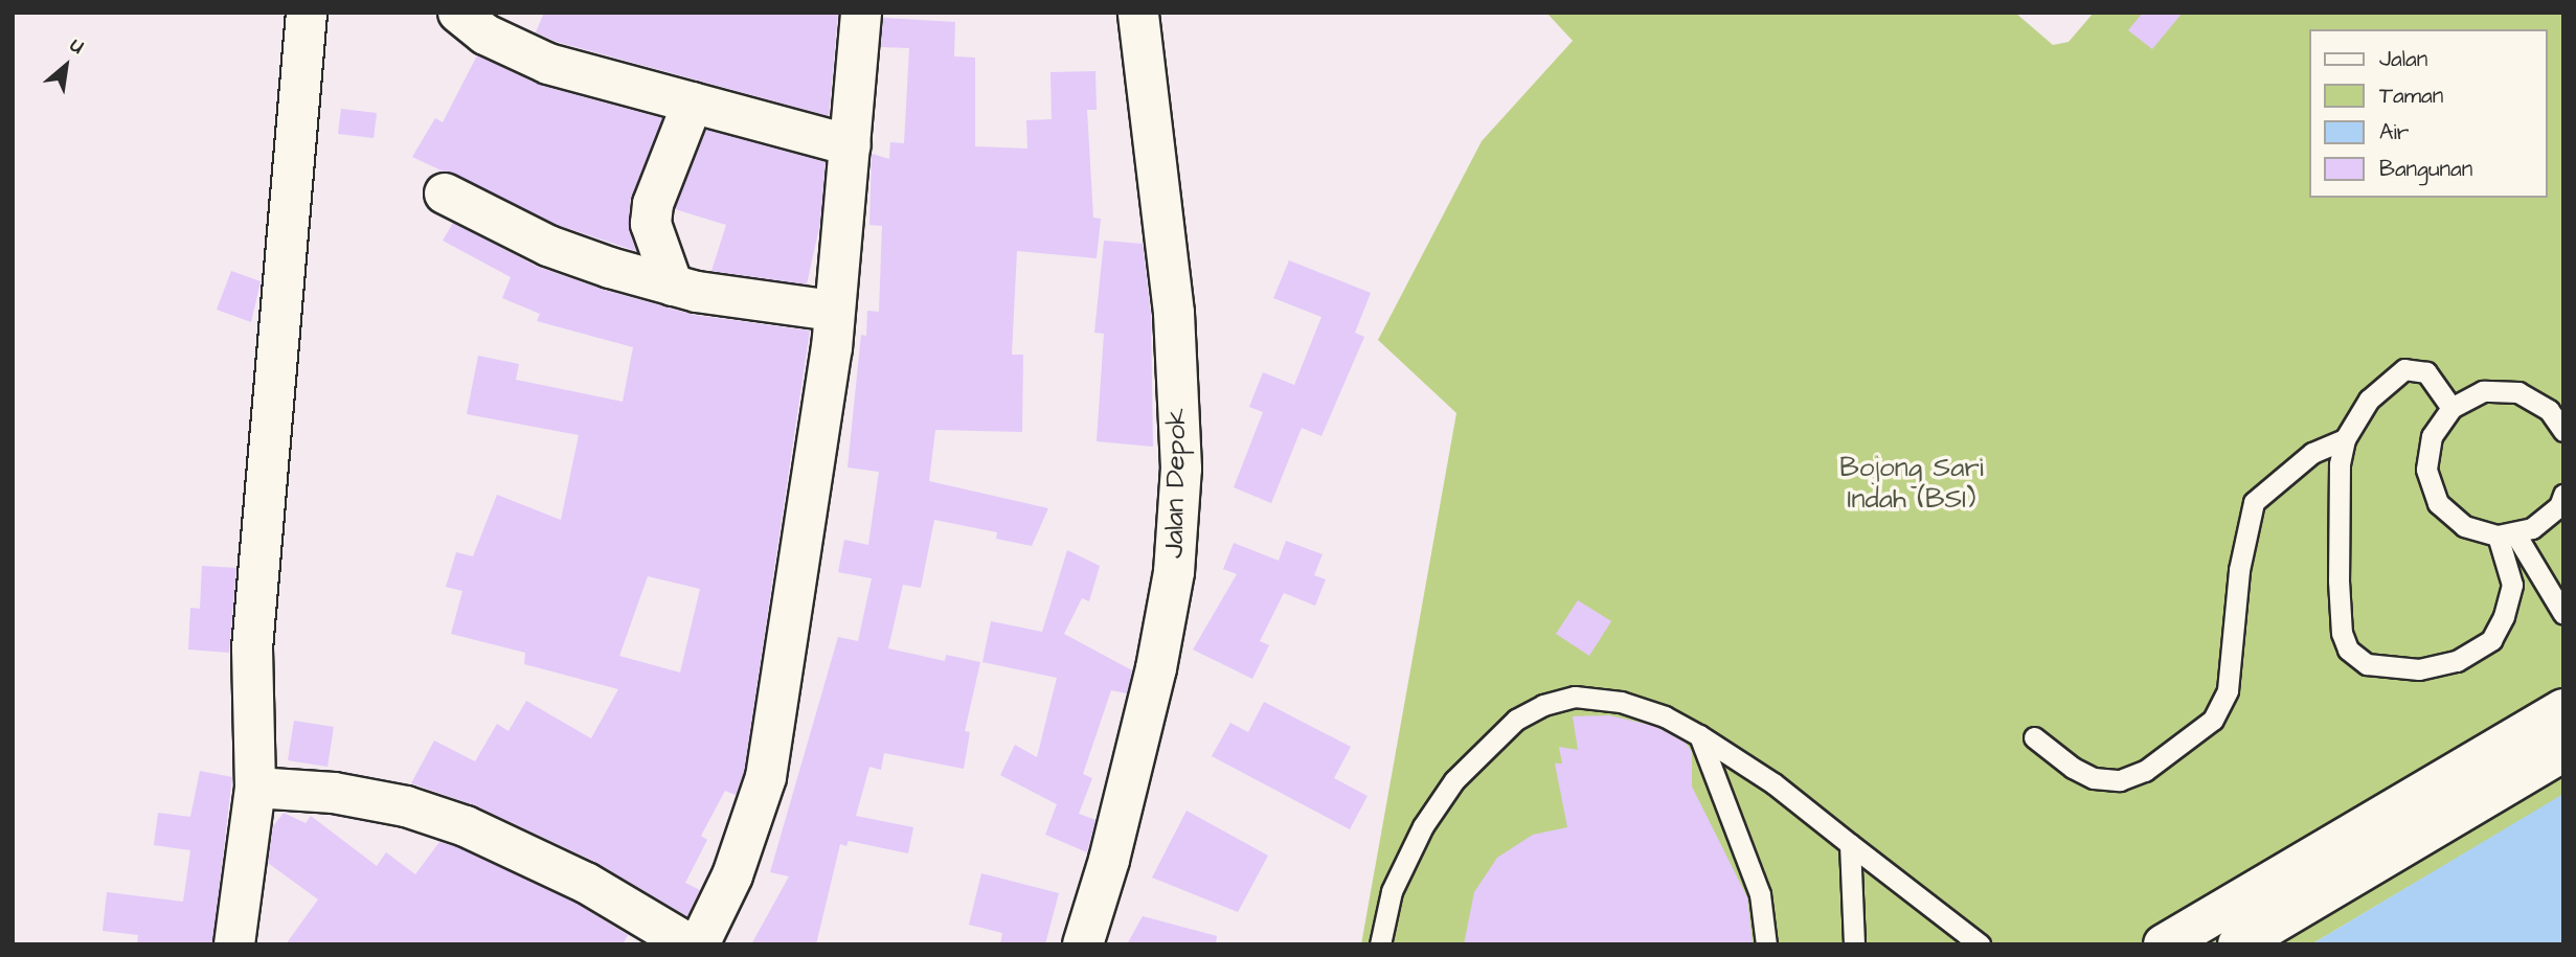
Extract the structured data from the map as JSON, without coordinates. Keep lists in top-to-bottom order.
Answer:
{
  "streets": {
    "street": ["Jalan Depok"]
  },
  "parks": ["Bojong Sari Indah (BSI)"],
  "legend": [
    "Jalan",
    "Taman",
    "Air",
    "Bangunan"
  ],
  "north": "top right"
}
